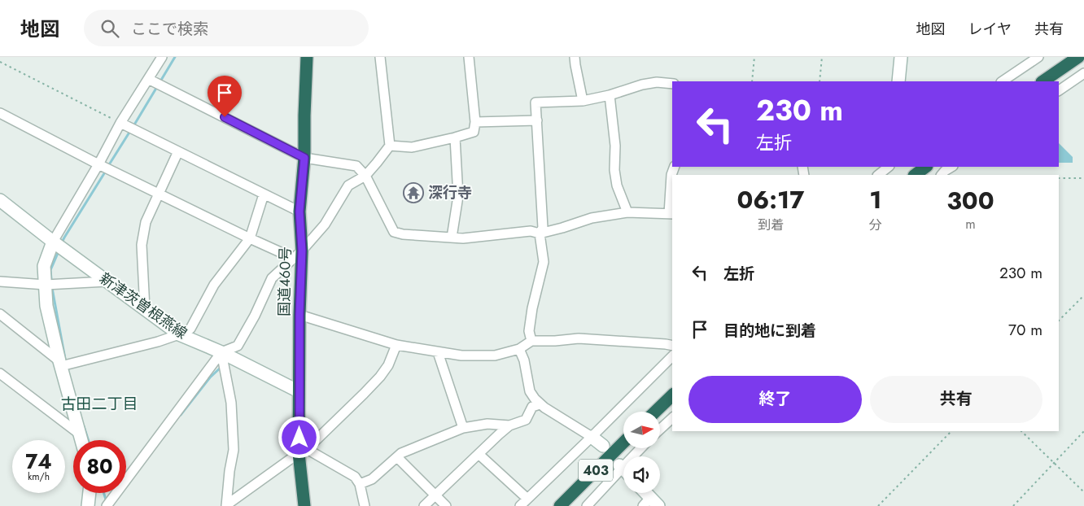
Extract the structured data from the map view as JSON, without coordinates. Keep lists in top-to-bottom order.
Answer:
{
  "streets": {
    "highway": ["国道460号", "403"],
    "main road": ["新津茨曽根燕線"]
  },
  "crossings": [
    ["国道460号", "新津茨曽根燕線"]
  ],
  "districts": ["古田二丁目"],
  "places": {
    "temple": ["深行寺"]
  },
  "north": "right",
  "page": {
    "header": "地図",
    "search": "ここで検索",
    "nav": ["地図", "レイヤ", "共有"],
    "turn": ["230 m", "左折"],
    "eta": [
      "06:17",
      "到着",
      "1",
      "分",
      "300",
      "m"
    ],
    "list": [
      {
        "name": "左折",
        "value": "230 m"
      },
      {
        "name": "目的地に到着",
        "value": "70 m"
      }
    ],
    "buttons": ["終了", "共有"],
    "speed": "74 km/h",
    "limit": "80"
  }
}
